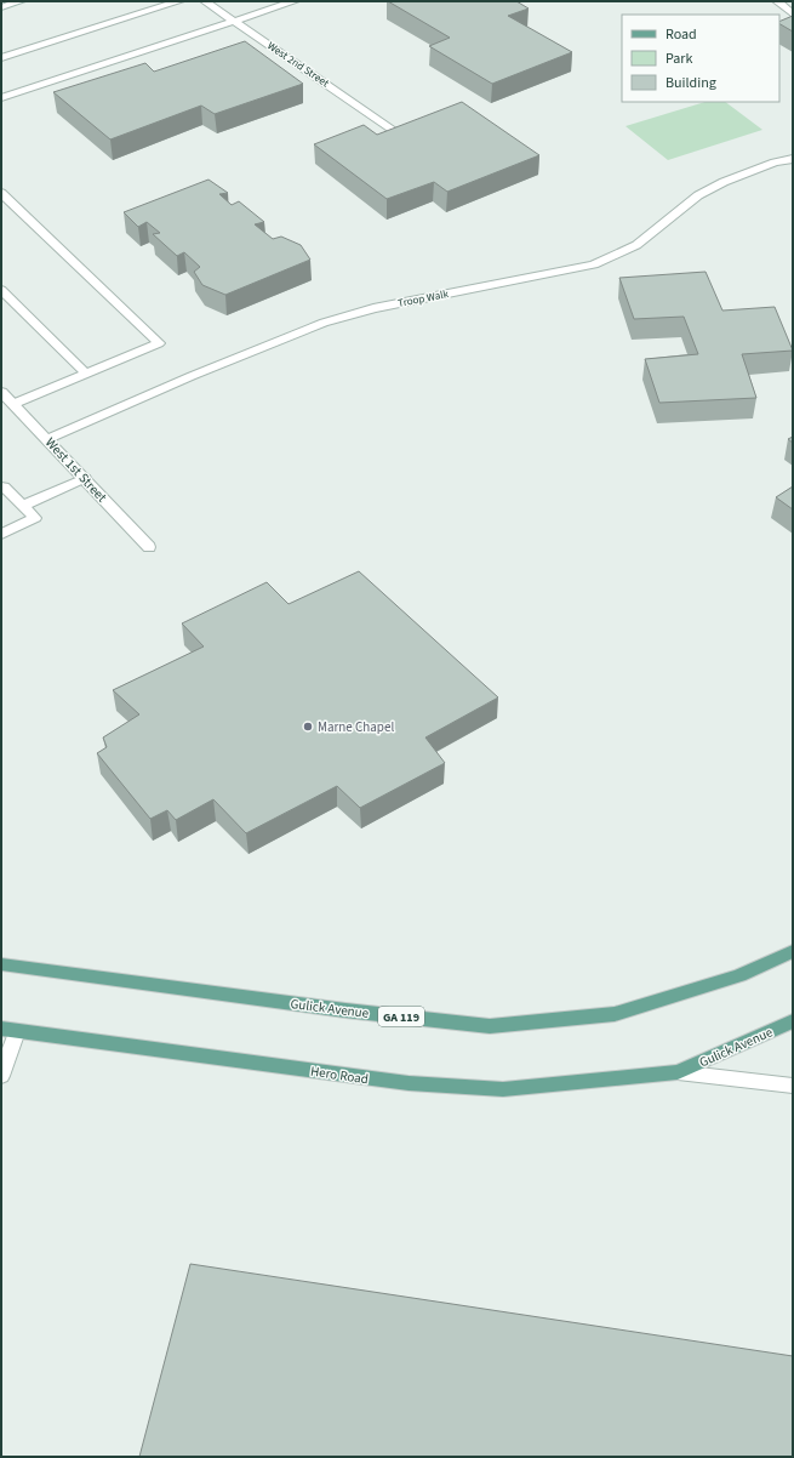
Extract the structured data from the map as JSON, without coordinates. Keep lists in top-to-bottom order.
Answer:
{
  "streets": {
    "main road": ["Gulick Avenue", "GA 119", "Hero Road"],
    "street": ["West 2nd Street", "Troop Walk", "West 1st Street"]
  },
  "crossings": [
    ["Troop Walk", "West 1st Street"],
    ["Gulick Avenue", "Hero Road"]
  ],
  "places": ["Marne Chapel"],
  "legend": ["Road", "Park", "Building"]
}
